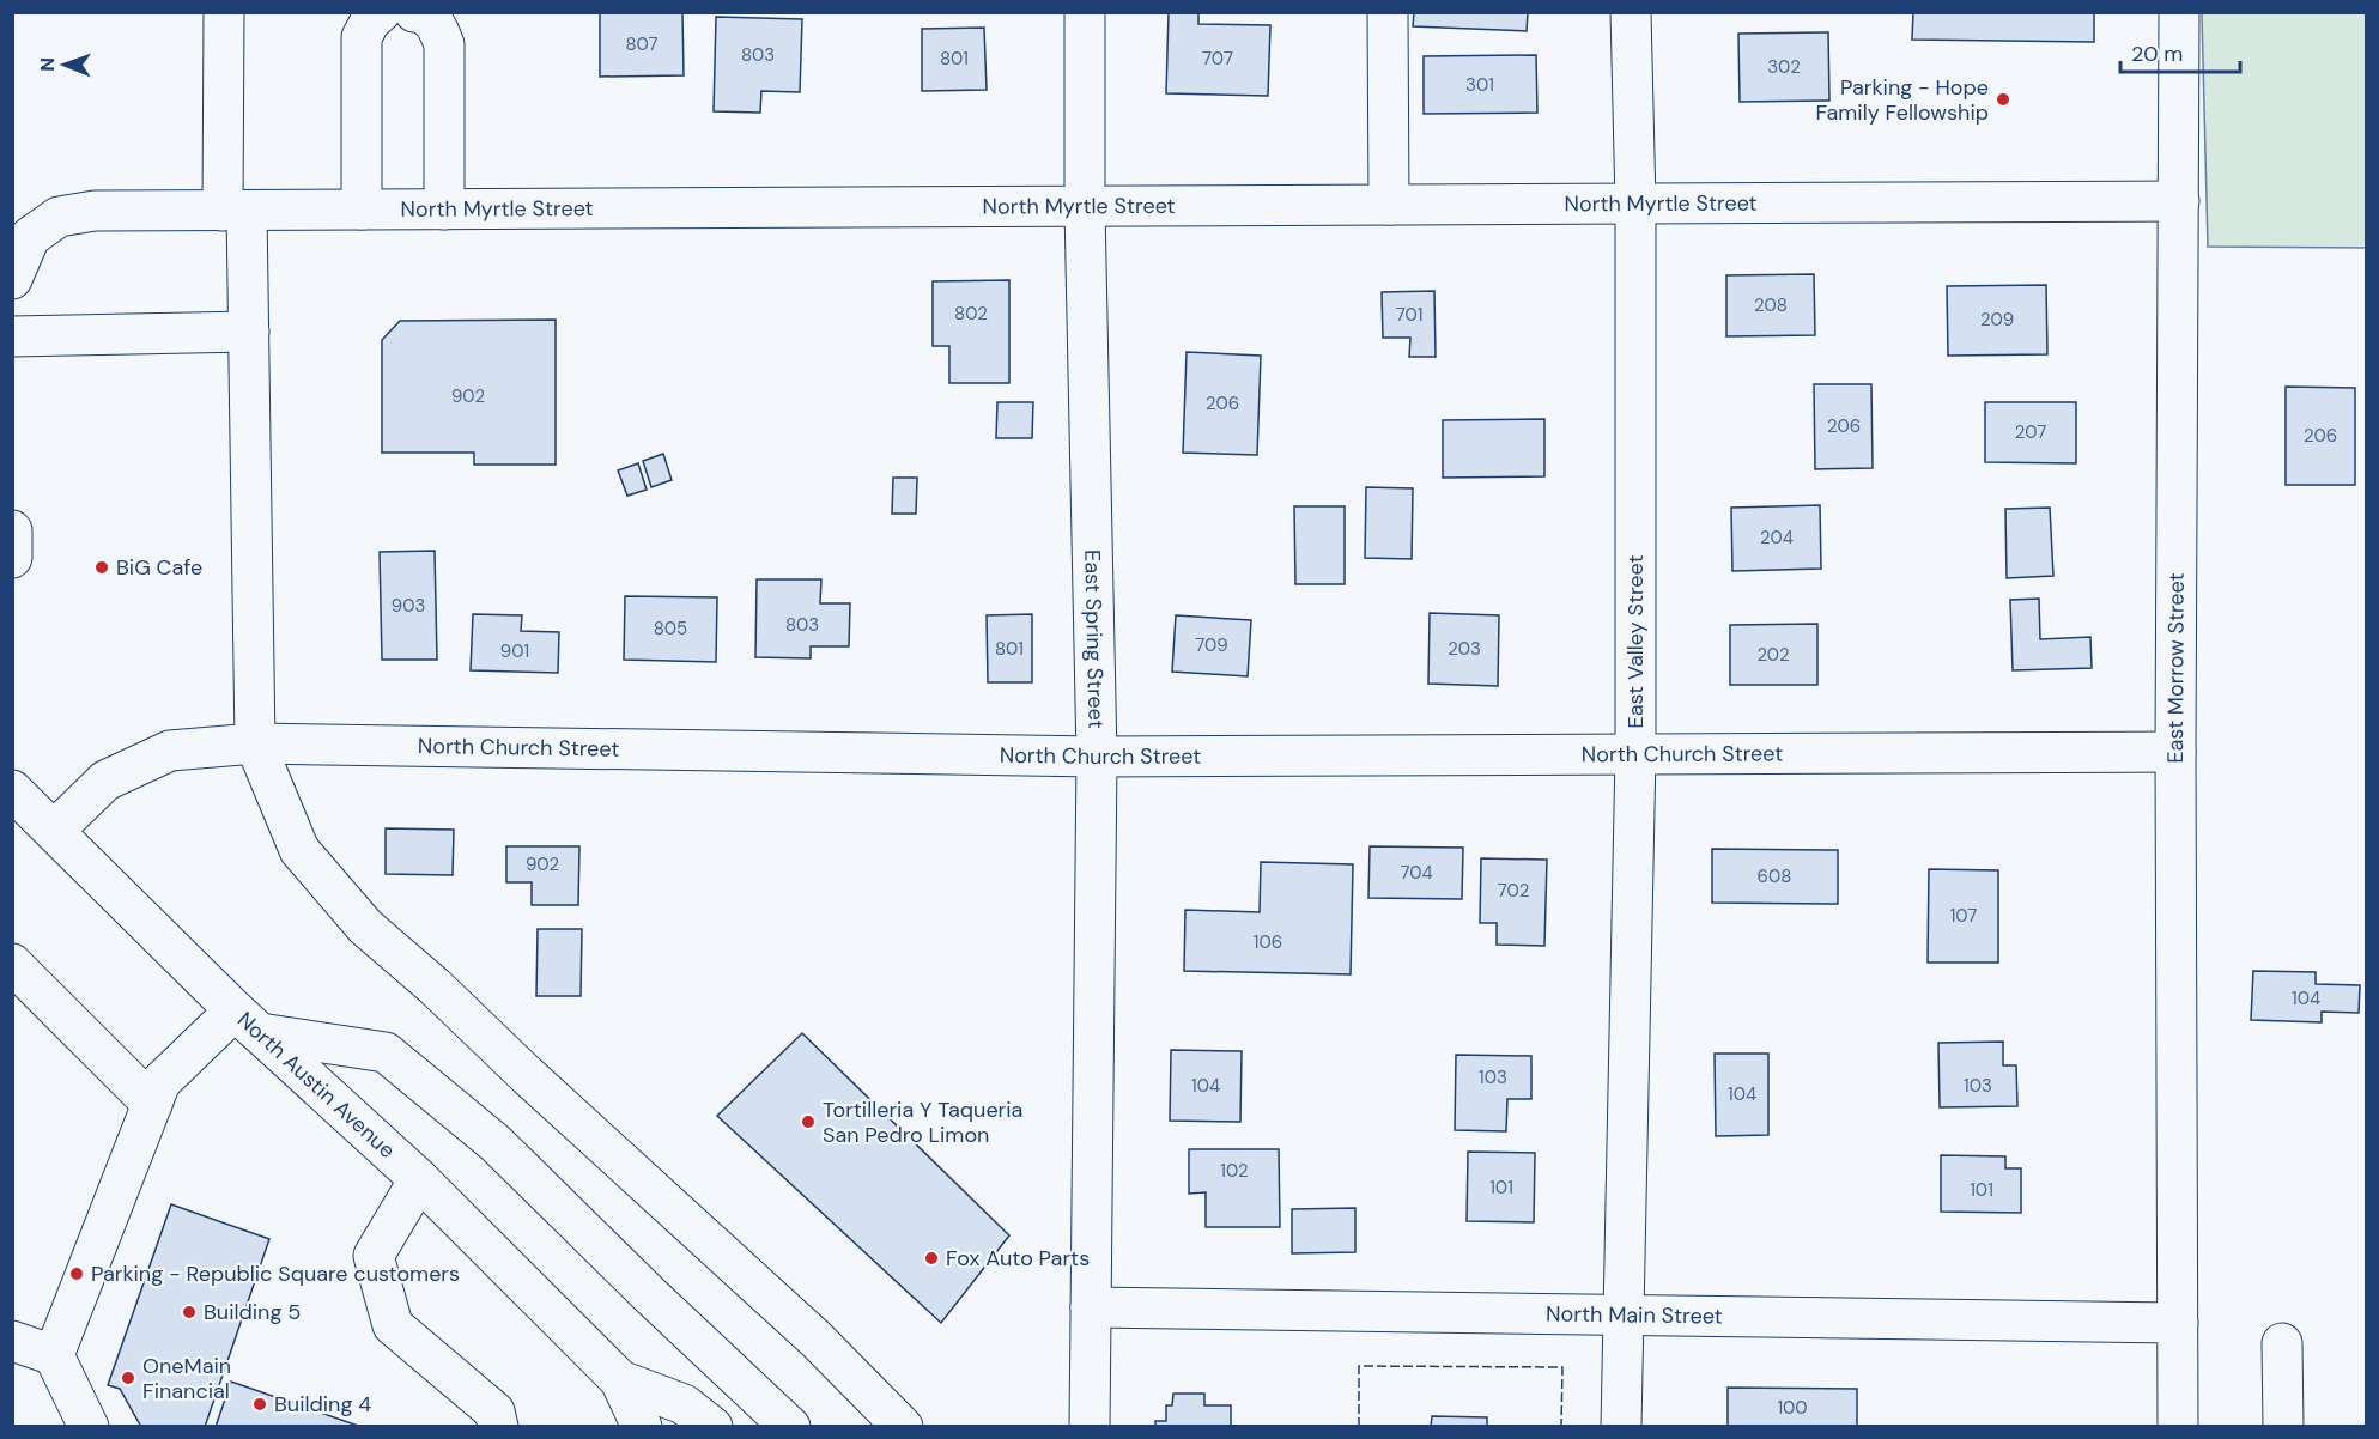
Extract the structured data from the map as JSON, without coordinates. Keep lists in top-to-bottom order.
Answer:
{
  "streets": {
    "street": [
      "North Myrtle Street",
      "East Spring Street",
      "East Valley Street",
      "East Morrow Street",
      "North Church Street",
      "North Austin Avenue",
      "North Main Street"
    ]
  },
  "crossings": [
    ["North Myrtle Street", "East Spring Street"],
    ["North Myrtle Street", "East Valley Street"],
    ["North Myrtle Street", "East Morrow Street"],
    ["East Spring Street", "North Church Street"],
    ["East Spring Street", "North Main Street"],
    ["East Valley Street", "North Church Street"],
    ["East Valley Street", "North Main Street"],
    ["East Morrow Street", "North Church Street"],
    ["East Morrow Street", "North Main Street"],
    ["North Church Street", "North Austin Avenue"]
  ],
  "places": [
    "Parking - Hope Family Fellowship",
    "BiG Cafe",
    "Tortilleria Y Taqueria San Pedro Limon",
    "Fox Auto Parts",
    "Parking - Republic Square customers",
    "Building 5",
    "OneMain Financial",
    "Building 4"
  ],
  "house_numbers": [
    "807",
    "803",
    "801",
    "707",
    "302",
    "301",
    "208",
    "802",
    "701",
    "209",
    "902",
    "206",
    "206",
    "207",
    "206",
    "204",
    "903",
    "803",
    "805",
    "709",
    "801",
    "203",
    "901",
    "202",
    "902",
    "704",
    "608",
    "702",
    "107",
    "106",
    "104",
    "103",
    "104",
    "103",
    "104",
    "102",
    "101",
    "101",
    "100"
  ],
  "scale_bar": "20 m",
  "north": "left"
}
